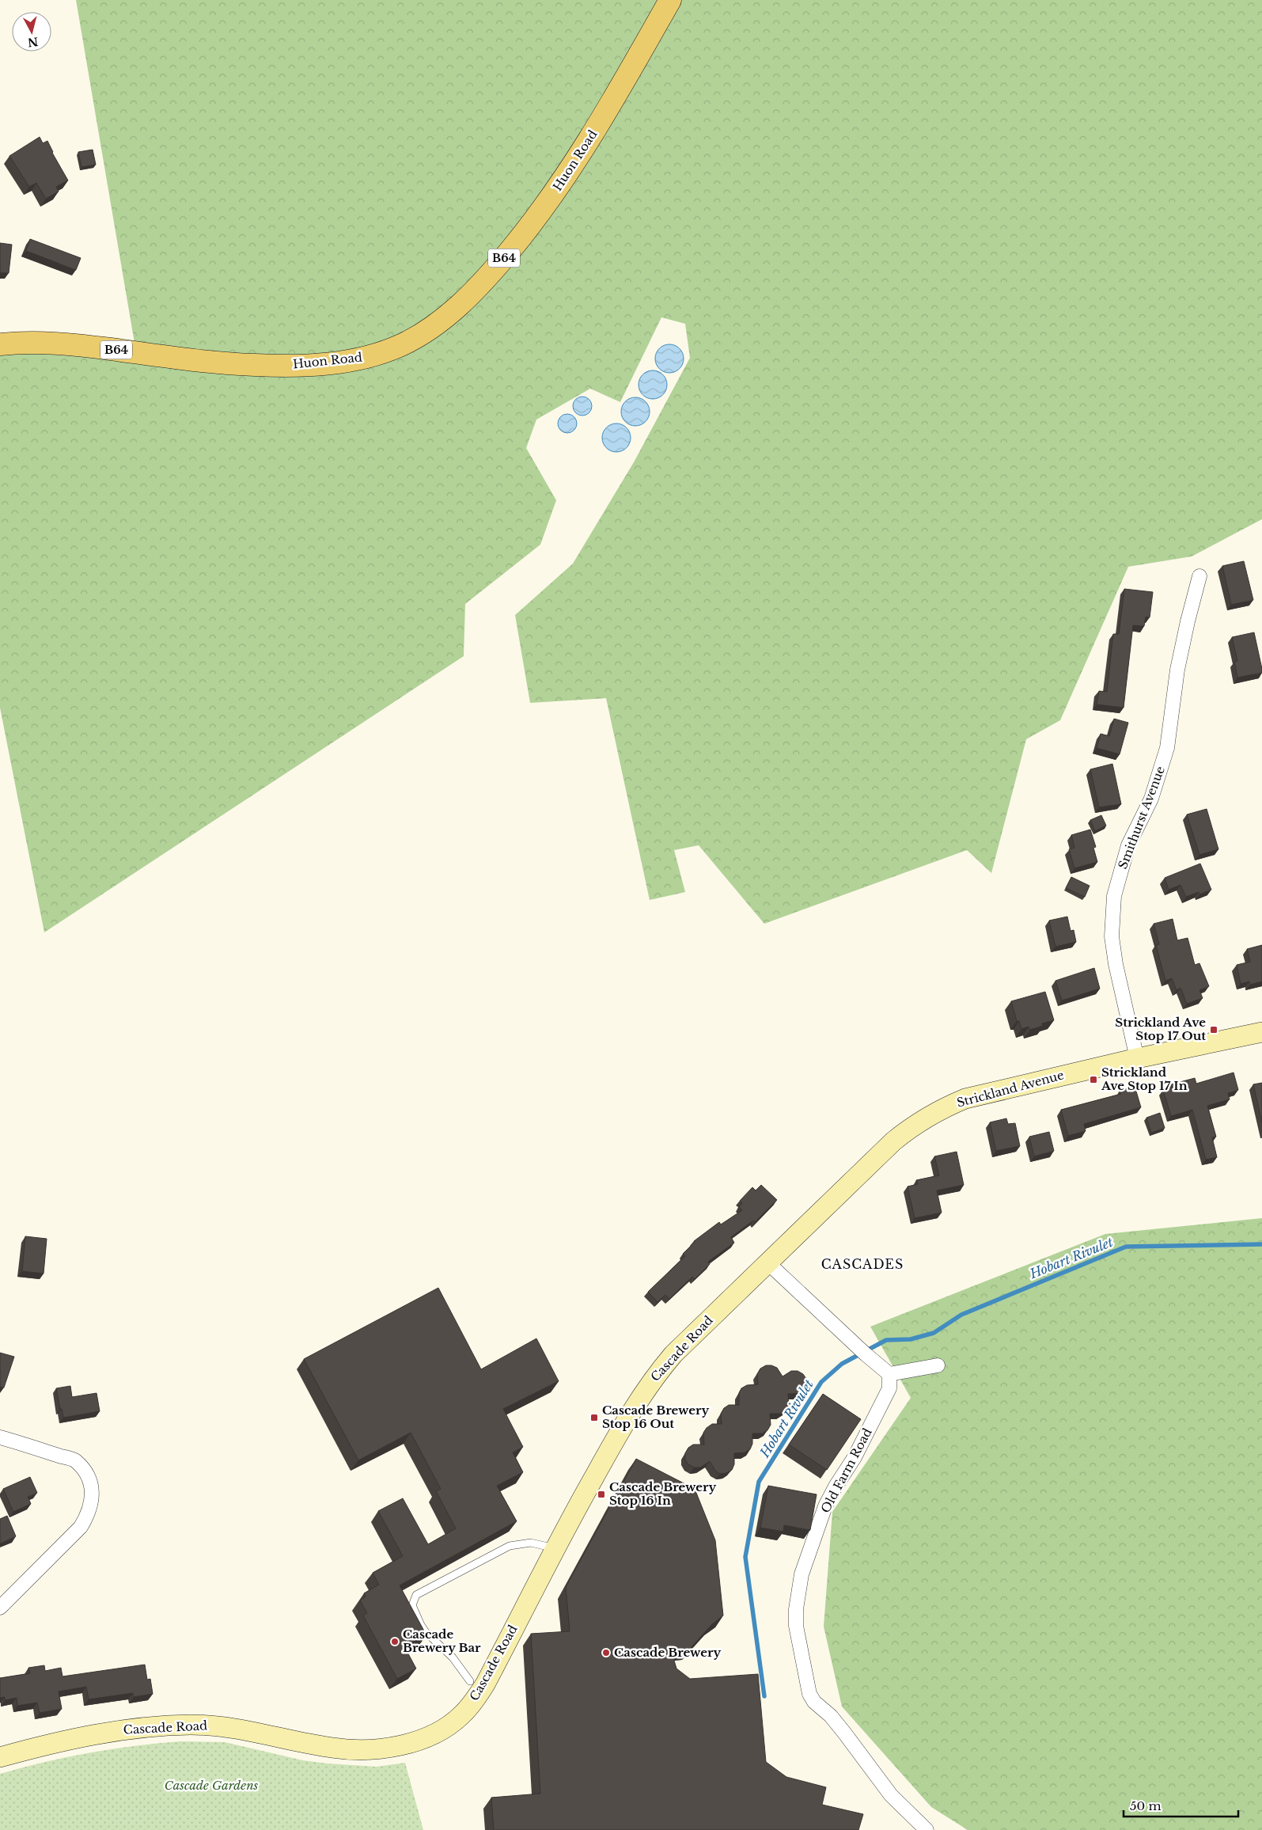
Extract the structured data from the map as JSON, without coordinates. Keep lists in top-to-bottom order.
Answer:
{
  "streets": {
    "main road": ["Huon Road", "B64"],
    "street": [
      "Smithurst Avenue",
      "Strickland Avenue",
      "Cascade Road",
      "Old Farm Road"
    ]
  },
  "crossings": [
    ["Smithurst Avenue", "Strickland Avenue"],
    ["Strickland Avenue", "Cascade Road"]
  ],
  "districts": ["CASCADES"],
  "water": ["Hobart Rivulet"],
  "parks": ["Cascade Gardens"],
  "places": {
    "transit": [
      "Strickland Ave Stop 17 Out",
      "Strickland Ave Stop 17 In",
      "Cascade Brewery Stop 16 Out",
      "Cascade Brewery Stop 16 In"
    ],
    "other": ["Cascade Brewery Bar", "Cascade Brewery"]
  },
  "scale_bar": "50 m",
  "north": "bottom"
}
